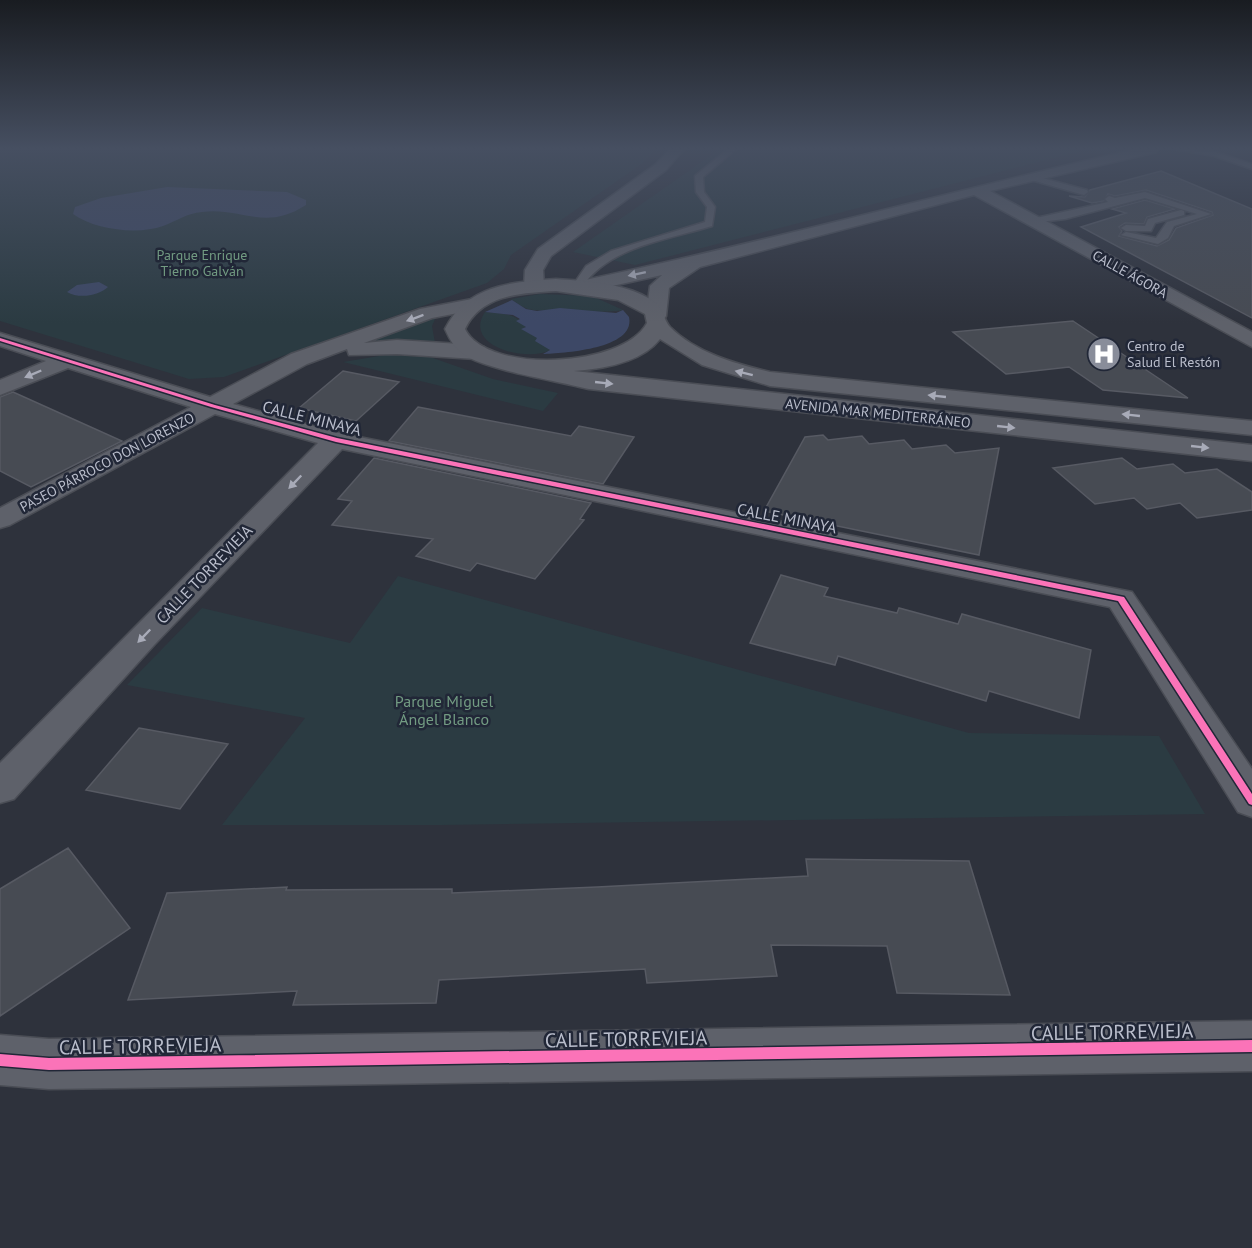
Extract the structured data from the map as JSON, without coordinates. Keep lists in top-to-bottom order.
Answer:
{
  "streets": {
    "street": [
      "CALLE ÁGORA",
      "AVENIDA MAR MEDITERRÁNEO",
      "CALLE MINAYA",
      "PASEO PÁRROCO DON LORENZO",
      "CALLE TORREVIEJA"
    ]
  },
  "crossings": [
    ["CALLE MINAYA", "PASEO PÁRROCO DON LORENZO"],
    ["CALLE MINAYA", "CALLE TORREVIEJA"]
  ],
  "parks": ["Parque Enrique Tierno Galván", "Parque Miguel Ángel Blanco"],
  "places": {
    "hospital": ["Centro de Salud El Restón"]
  }
}
